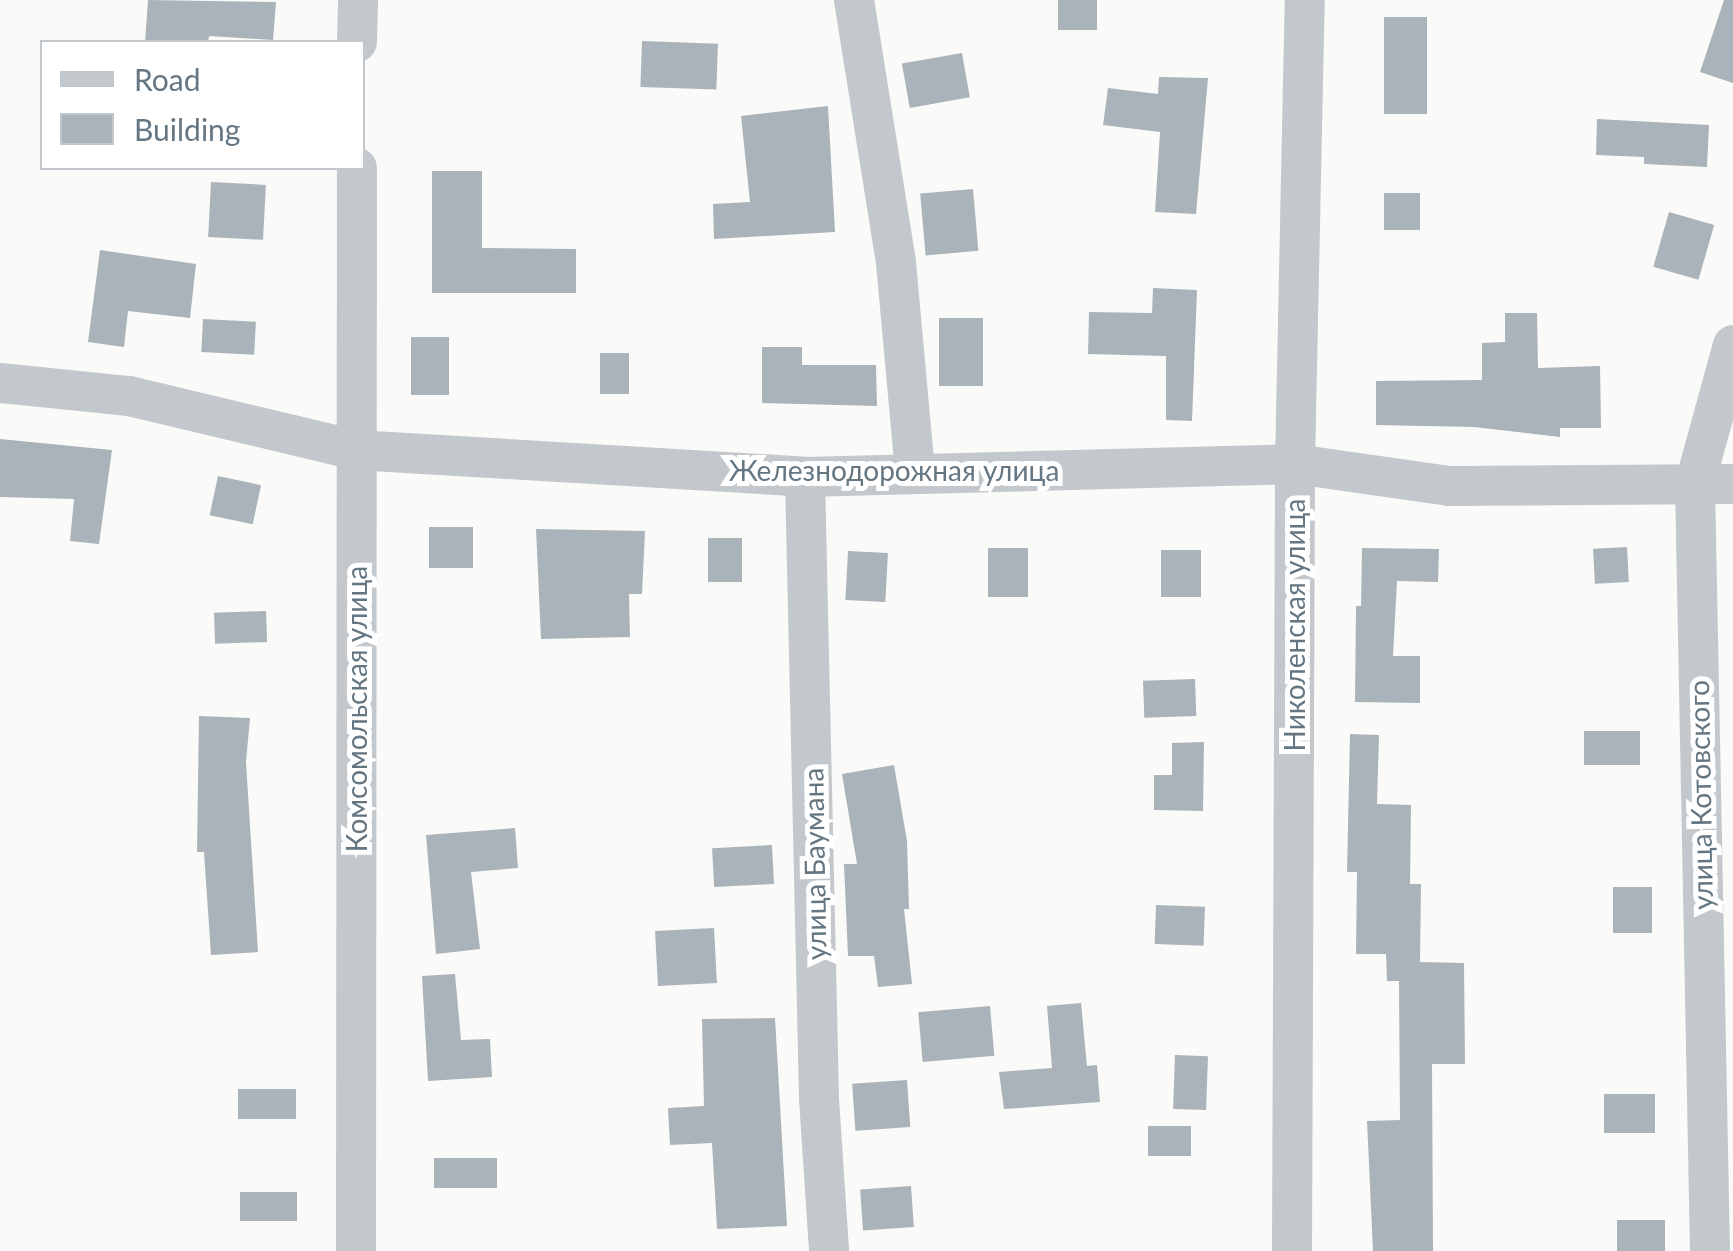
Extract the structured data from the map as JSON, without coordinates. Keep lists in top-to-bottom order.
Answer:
{
  "streets": {
    "street": [
      "Железнодорожная улица",
      "Николенская улица",
      "Комсомольская улица",
      "улица Котовского",
      "улица Баумана"
    ]
  },
  "crossings": [
    ["Железнодорожная улица", "Николенская улица"],
    ["Железнодорожная улица", "Комсомольская улица"],
    ["Железнодорожная улица", "улица Котовского"],
    ["Железнодорожная улица", "улица Баумана"]
  ],
  "legend": ["Road", "Building"]
}
